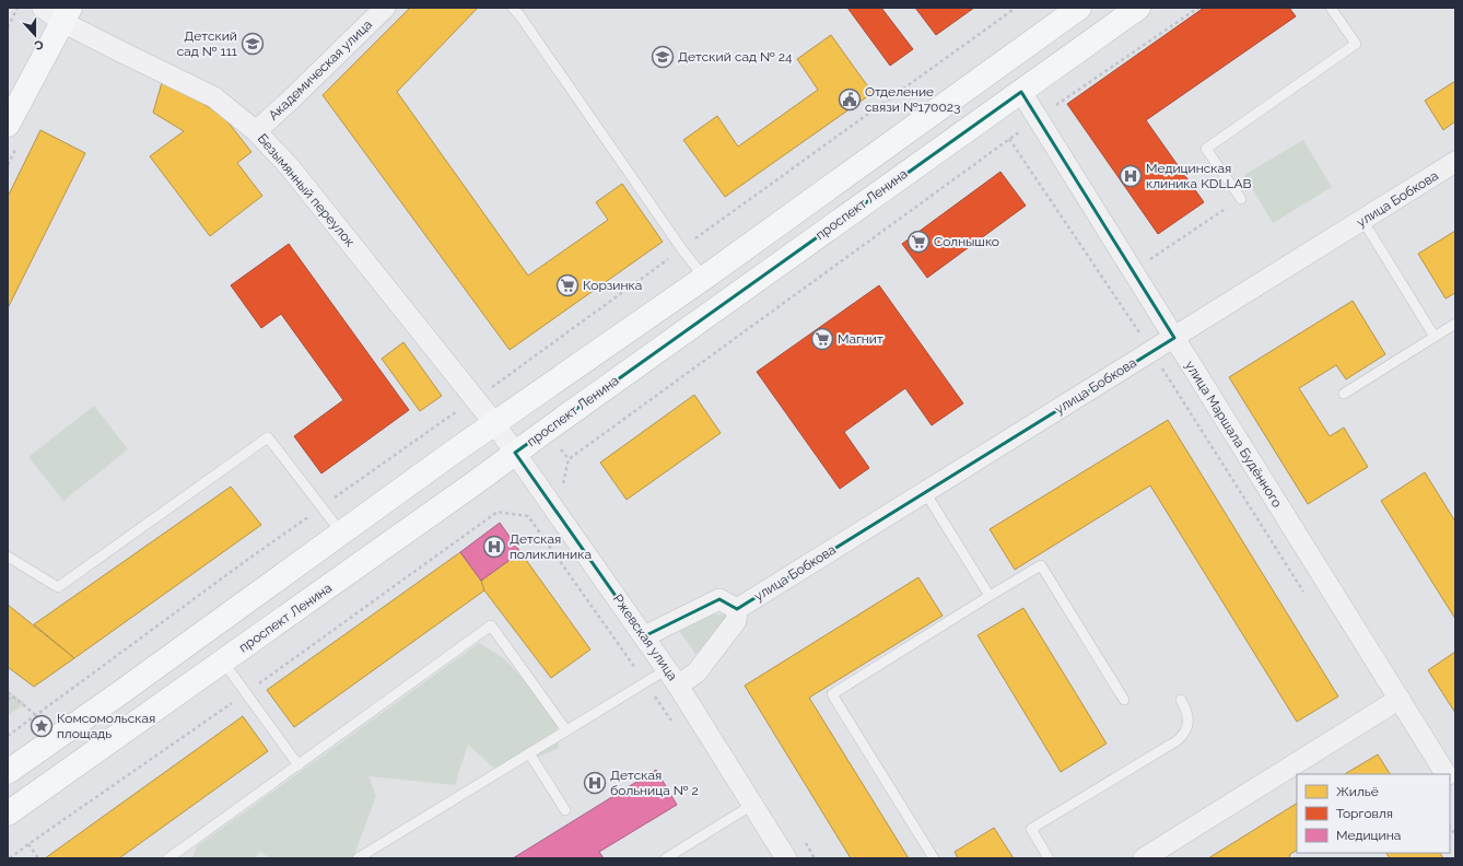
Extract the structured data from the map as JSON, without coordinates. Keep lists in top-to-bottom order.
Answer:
{
  "streets": {
    "main road": ["проспект Ленина"],
    "street": [
      "Академическая улица",
      "Безымянный переулок",
      "улица Бобкова",
      "улица Маршала Будённого",
      "Ржевская улица"
    ]
  },
  "crossings": [
    ["Академическая улица", "Безымянный переулок"],
    ["Безымянный переулок", "Ржевская улица"],
    ["улица Бобкова", "улица Маршала Будённого"],
    ["проспект Ленина", "улица Маршала Будённого"],
    ["проспект Ленина", "Ржевская улица"]
  ],
  "places": {
    "school or university": ["Детский сад № 111", "Детский сад № 24"],
    "public building": ["Отделение связи №170023"],
    "hospital": ["Медицинская клиника KDLLAB", "Детская поликлиника", "Детская больница № 2"],
    "supermarket": ["Солнышко", "Корзинка", "Магнит"],
    "place": ["Комсомольская площадь"]
  },
  "legend": ["Жильё", "Торговля", "Медицина"],
  "north": "bottom"
}
